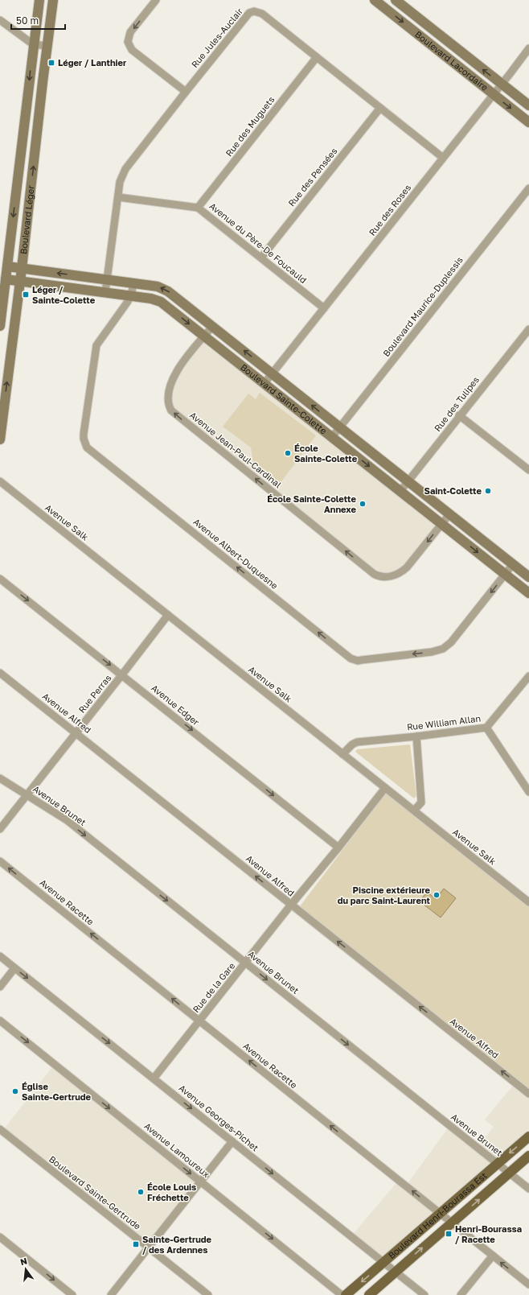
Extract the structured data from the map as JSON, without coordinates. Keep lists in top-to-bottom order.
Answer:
{
  "streets": {
    "main road": ["Boulevard Henri-Bourassa Est"],
    "street": [
      "Rue Jules-Auclair",
      "Boulevard Lacordaire",
      "Rue des Muguets",
      "Rue des Pensées",
      "Rue des Roses",
      "Boulevard Léger",
      "Avenue du Père-De Foucauld",
      "Boulevard Maurice-Duplessis",
      "Boulevard Sainte-Colette",
      "Rue des Tulipes",
      "Avenue Jean-Paul-Cardinal",
      "Avenue Salk",
      "Avenue Albert-Duquesne",
      "Rue Perras",
      "Avenue Edger",
      "Avenue Alfred",
      "Rue William Allan",
      "Avenue Brunet",
      "Avenue Racette",
      "Rue de la Gare",
      "Avenue Georges-Pichet",
      "Avenue Lamoureux",
      "Boulevard Sainte-Gertrude"
    ]
  },
  "crossings": [
    ["Rue Jules-Auclair", "Rue des Muguets"],
    ["Rue Jules-Auclair", "Rue des Pensées"],
    ["Rue Jules-Auclair", "Rue des Roses"],
    ["Rue Jules-Auclair", "Avenue du Père-De Foucauld"],
    ["Rue Jules-Auclair", "Boulevard Sainte-Colette"],
    ["Boulevard Lacordaire", "Rue des Roses"],
    ["Rue des Muguets", "Avenue du Père-De Foucauld"],
    ["Rue des Pensées", "Avenue du Père-De Foucauld"],
    ["Rue des Roses", "Avenue du Père-De Foucauld"],
    ["Rue des Roses", "Boulevard Sainte-Colette"],
    ["Boulevard Léger", "Boulevard Sainte-Colette"],
    ["Boulevard Maurice-Duplessis", "Boulevard Sainte-Colette"],
    ["Boulevard Sainte-Colette", "Rue des Tulipes"],
    ["Boulevard Sainte-Colette", "Avenue Jean-Paul-Cardinal"],
    ["Boulevard Sainte-Colette", "Avenue Albert-Duquesne"],
    ["Avenue Salk", "Rue Perras"],
    ["Avenue Salk", "Rue William Allan"],
    ["Avenue Salk", "Rue de la Gare"],
    ["Rue Perras", "Avenue Edger"],
    ["Rue Perras", "Avenue Alfred"],
    ["Rue Perras", "Avenue Brunet"],
    ["Avenue Edger", "Rue de la Gare"],
    ["Avenue Alfred", "Rue de la Gare"],
    ["Avenue Brunet", "Rue de la Gare"],
    ["Avenue Brunet", "Boulevard Henri-Bourassa Est"],
    ["Avenue Racette", "Rue de la Gare"],
    ["Avenue Racette", "Boulevard Henri-Bourassa Est"],
    ["Rue de la Gare", "Avenue Georges-Pichet"],
    ["Avenue Georges-Pichet", "Boulevard Henri-Bourassa Est"]
  ],
  "one_way": [
    "Avenue Edger",
    "Avenue Alfred",
    "Avenue Brunet",
    "Avenue Racette",
    "Avenue Georges-Pichet",
    "Avenue Lamoureux"
  ],
  "places": {
    "transit": [
      "Léger / Lanthier",
      "Léger / Sainte-Colette",
      "Henri-Bourassa / Racette",
      "Sainte-Gertrude / des Ardennes"
    ],
    "other": [
      "École Sainte-Colette",
      "Saint-Colette",
      "École Sainte-Colette Annexe",
      "Piscine extérieure du parc Saint-Laurent",
      "Église Sainte-Gertrude",
      "École Louis Fréchette"
    ]
  },
  "scale_bar": "50 m",
  "north": "top"
}
